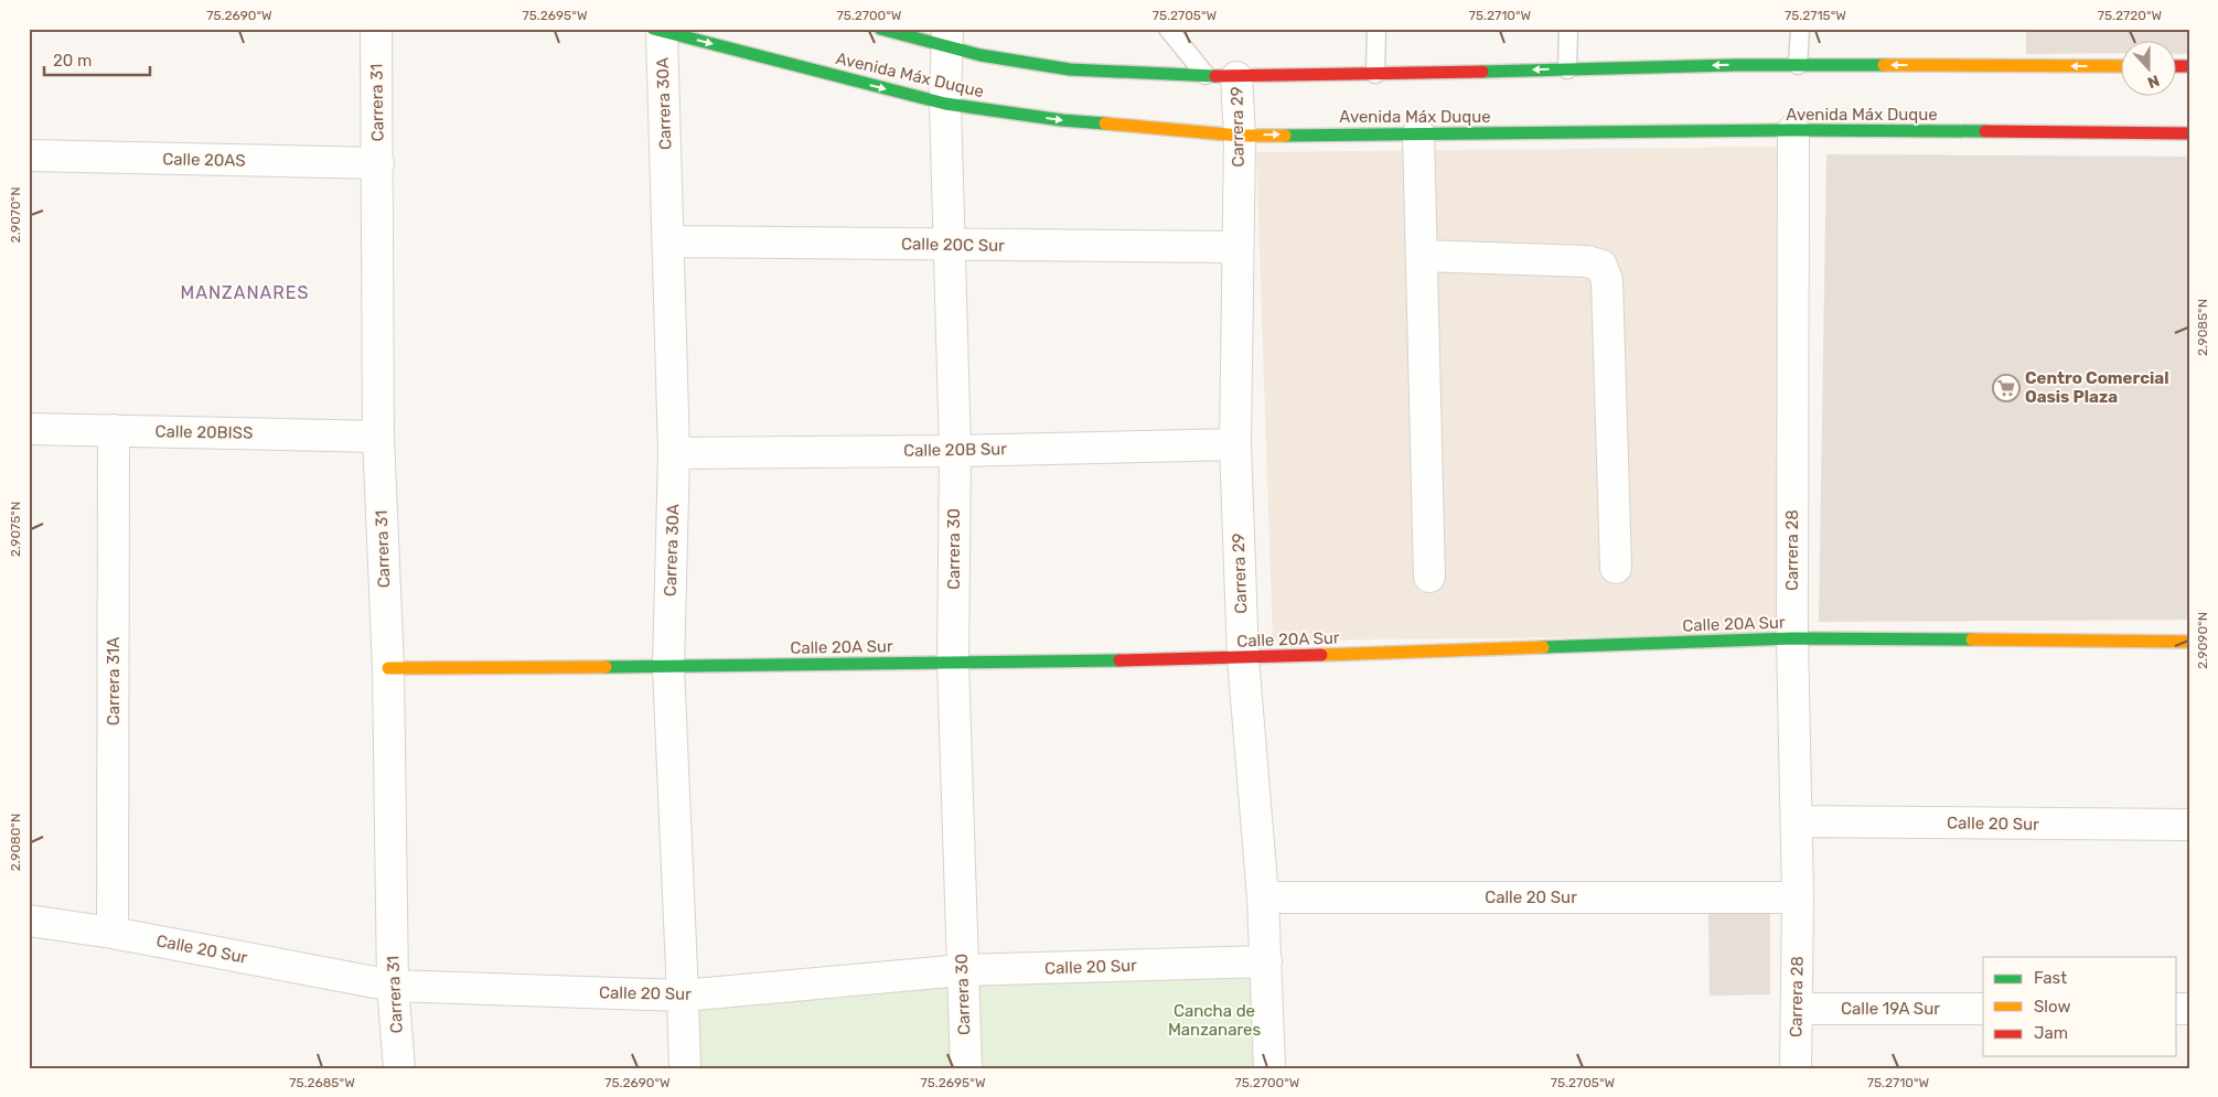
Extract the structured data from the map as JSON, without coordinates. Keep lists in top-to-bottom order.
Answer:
{
  "streets": {
    "main road": ["Avenida Máx Duque", "Calle 20A Sur"],
    "street": [
      "Carrera 31",
      "Carrera 30A",
      "Carrera 29",
      "Calle 20AS",
      "Calle 20C Sur",
      "Calle 20BISS",
      "Calle 20B Sur",
      "Carrera 30",
      "Carrera 28",
      "Carrera 31A",
      "Calle 20 Sur",
      "Calle 19A Sur"
    ]
  },
  "crossings": [
    ["Avenida Máx Duque", "Carrera 30A"],
    ["Avenida Máx Duque", "Carrera 29"],
    ["Avenida Máx Duque", "Carrera 30"],
    ["Avenida Máx Duque", "Carrera 28"],
    ["Carrera 31", "Calle 20AS"],
    ["Carrera 31", "Calle 20BISS"],
    ["Carrera 31", "Calle 20A Sur"],
    ["Carrera 31", "Calle 20 Sur"],
    ["Carrera 30A", "Calle 20C Sur"],
    ["Carrera 30A", "Calle 20B Sur"],
    ["Carrera 30A", "Calle 20A Sur"],
    ["Carrera 30A", "Calle 20 Sur"],
    ["Carrera 29", "Calle 20C Sur"],
    ["Carrera 29", "Calle 20B Sur"],
    ["Carrera 29", "Calle 20A Sur"],
    ["Carrera 29", "Calle 20 Sur"],
    ["Calle 20C Sur", "Carrera 30"],
    ["Calle 20BISS", "Carrera 31A"],
    ["Calle 20B Sur", "Carrera 30"],
    ["Carrera 30", "Calle 20A Sur"],
    ["Carrera 30", "Calle 20 Sur"],
    ["Carrera 28", "Calle 20A Sur"],
    ["Carrera 28", "Calle 20 Sur"],
    ["Carrera 28", "Calle 19A Sur"],
    ["Carrera 31A", "Calle 20 Sur"]
  ],
  "districts": ["MANZANARES"],
  "parks": ["Cancha de Manzanares"],
  "places": {
    "supermarket": ["Centro Comercial Oasis Plaza"]
  },
  "legend": ["Fast", "Slow", "Jam"],
  "scale_bar": "20 m",
  "north": "bottom",
  "coordinates": [
    "75.2690°W",
    "75.2695°W",
    "75.2700°W",
    "75.2705°W",
    "75.2710°W",
    "75.2715°W",
    "75.2720°W",
    "2.9070°N",
    "2.9085°N",
    "2.9075°N",
    "2.9090°N",
    "2.9080°N",
    "75.2685°W"
  ]
}
